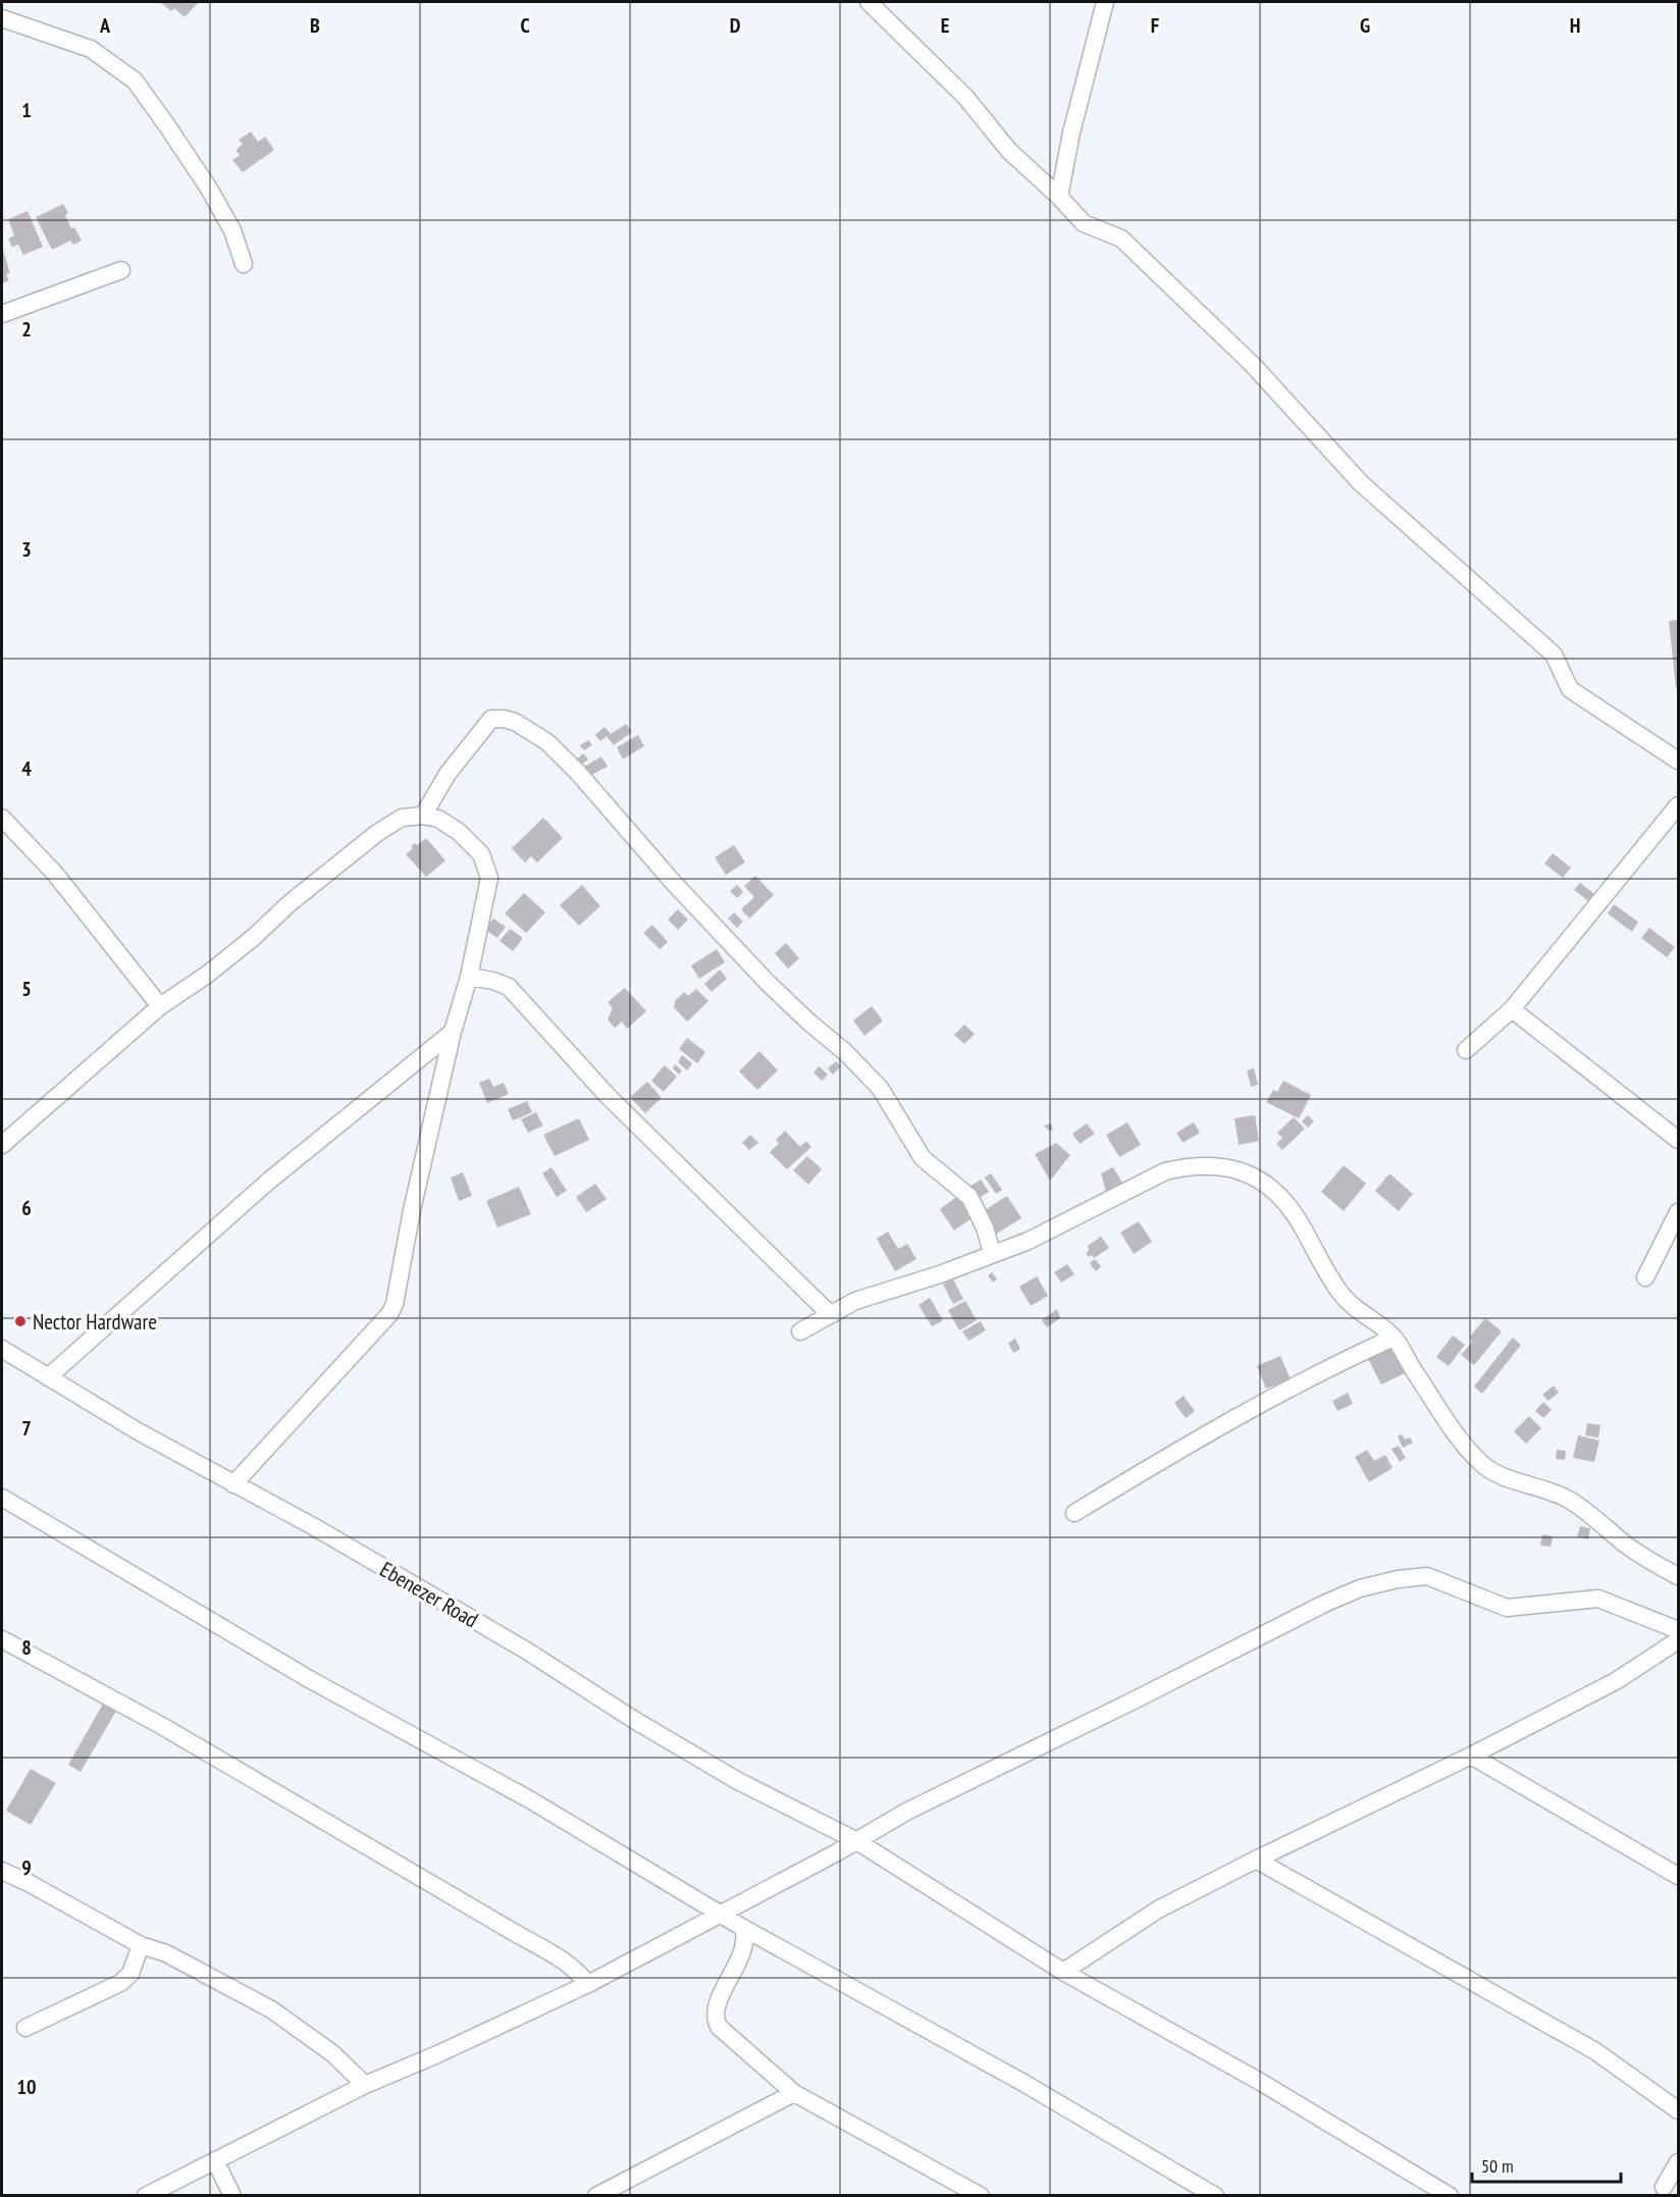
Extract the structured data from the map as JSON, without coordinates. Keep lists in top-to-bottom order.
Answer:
{
  "streets": {
    "street": ["Ebenezer Road"]
  },
  "places": ["Nector Hardware"],
  "scale_bar": "50 m",
  "grid": {
    "columns": [
      "A",
      "B",
      "C",
      "D",
      "E",
      "F",
      "G",
      "H"
    ],
    "rows": [
      "1",
      "2",
      "3",
      "4",
      "5",
      "6",
      "7",
      "8",
      "9",
      "10"
    ]
  }
}
